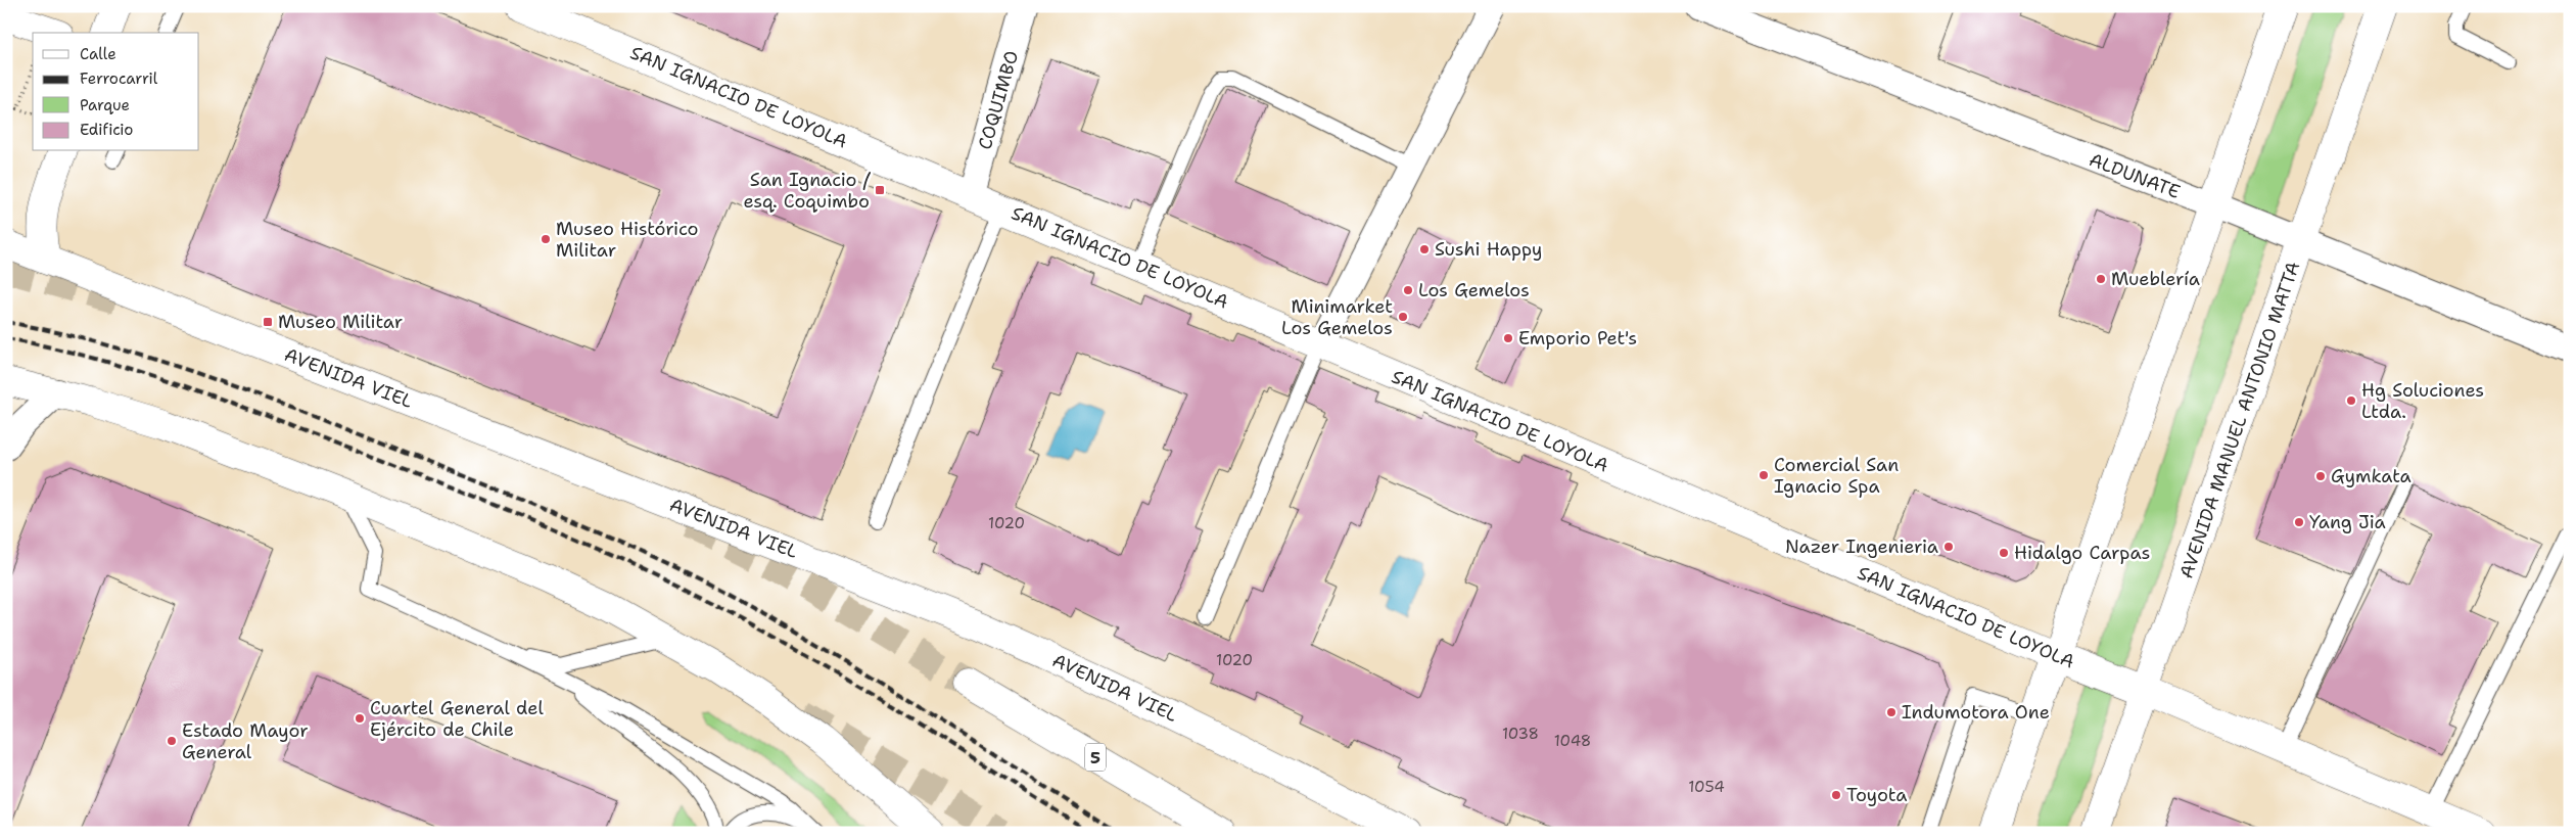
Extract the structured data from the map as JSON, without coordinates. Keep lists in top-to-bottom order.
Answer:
{
  "streets": {
    "main road": [
      "SAN IGNACIO DE LOYOLA",
      "AVENIDA VIEL",
      "AVENIDA MANUEL ANTONIO MATTA",
      "5"
    ],
    "street": ["COQUIMBO", "ALDUNATE"]
  },
  "crossings": [
    ["SAN IGNACIO DE LOYOLA", "COQUIMBO"],
    ["SAN IGNACIO DE LOYOLA", "AVENIDA MANUEL ANTONIO MATTA"],
    ["ALDUNATE", "AVENIDA MANUEL ANTONIO MATTA"]
  ],
  "places": {
    "transit": ["San Ignacio / esq. Coquimbo", "Museo Militar"],
    "other": [
      "Museo Histórico Militar",
      "Sushi Happy",
      "Mueblería",
      "Los Gemelos",
      "Minimarket Los Gemelos",
      "Emporio Pet's",
      "Hg Soluciones Ltda.",
      "Comercial San Ignacio Spa",
      "Gymkata",
      "Yang Jia",
      "Nazer Ingenieria",
      "Hidalgo Carpas",
      "Indumotora One",
      "Cuartel General del Ejército de Chile",
      "Estado Mayor General",
      "Toyota"
    ]
  },
  "house_numbers": [
    "1020",
    "1020",
    "1038",
    "1048",
    "1054"
  ],
  "legend": [
    "Calle",
    "Ferrocarril",
    "Parque",
    "Edificio"
  ]
}
